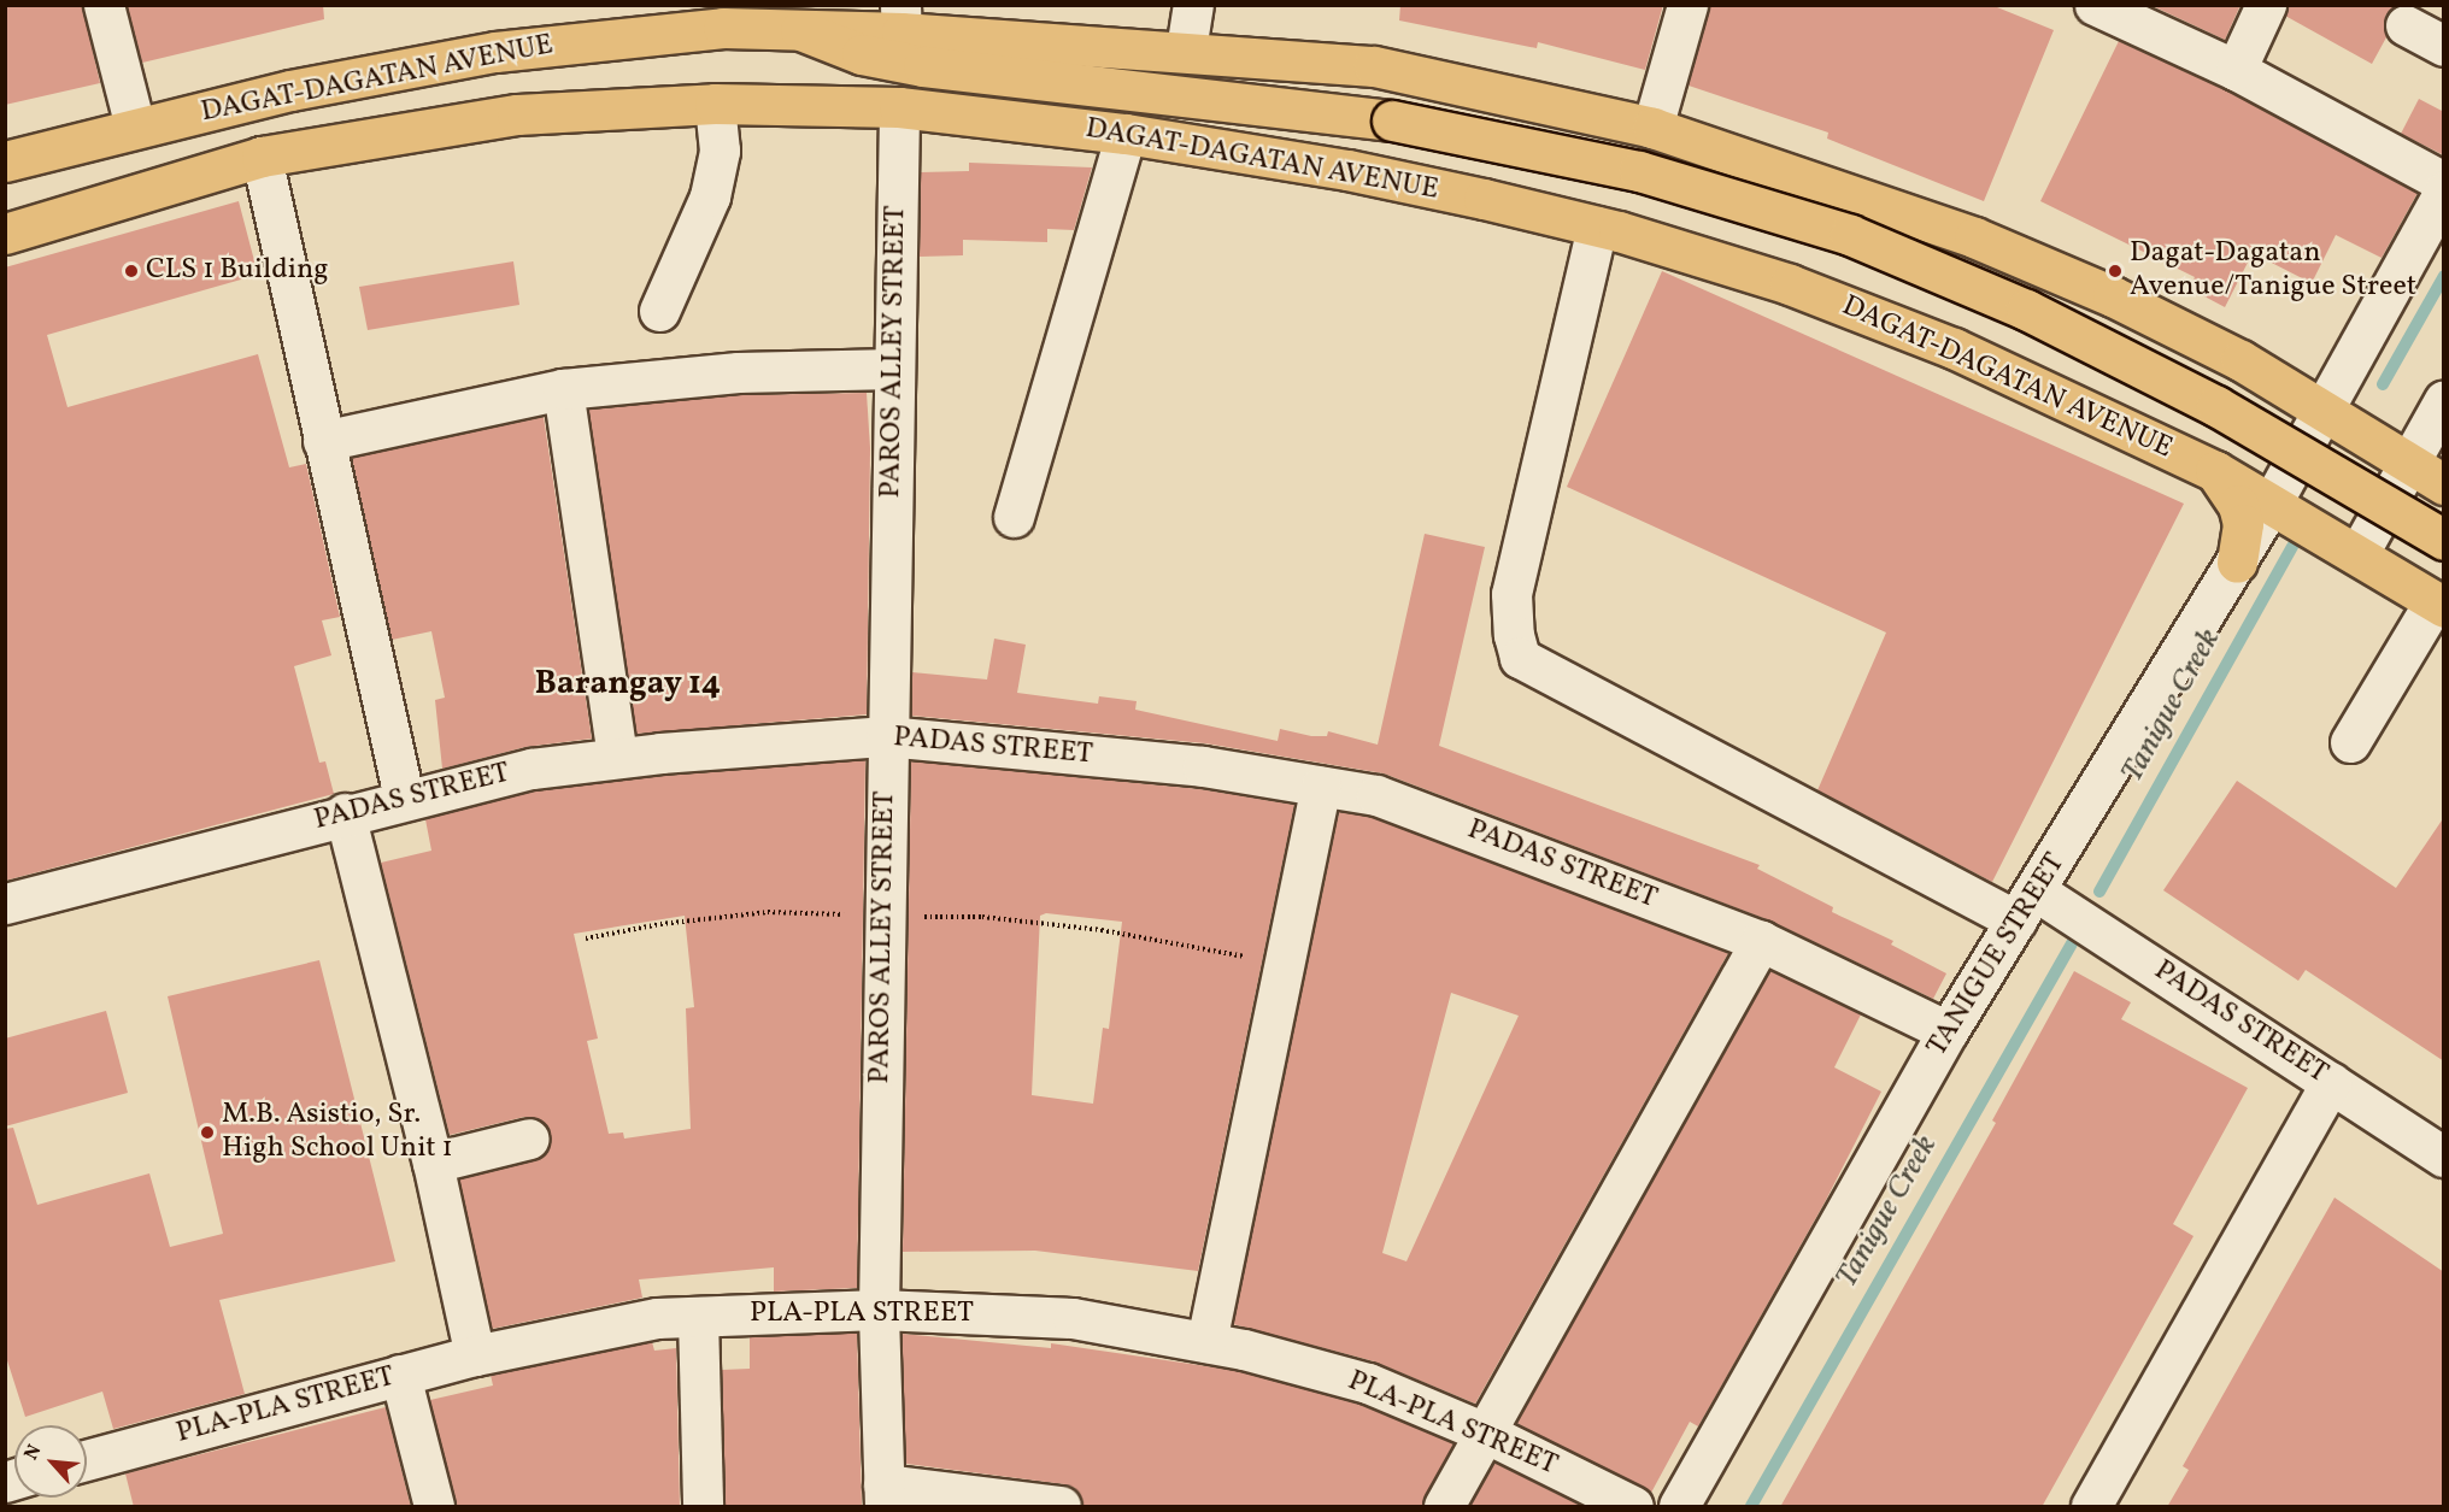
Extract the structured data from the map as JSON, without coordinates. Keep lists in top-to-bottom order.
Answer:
{
  "streets": {
    "main road": ["DAGAT-DAGATAN AVENUE"],
    "street": [
      "PAROS ALLEY STREET",
      "PADAS STREET",
      "TANIGUE STREET",
      "PLA-PLA STREET"
    ]
  },
  "crossings": [
    ["DAGAT-DAGATAN AVENUE", "PAROS ALLEY STREET"],
    ["DAGAT-DAGATAN AVENUE", "PADAS STREET"],
    ["DAGAT-DAGATAN AVENUE", "TANIGUE STREET"],
    ["PAROS ALLEY STREET", "PADAS STREET"],
    ["PAROS ALLEY STREET", "PLA-PLA STREET"],
    ["PADAS STREET", "TANIGUE STREET"]
  ],
  "districts": ["Barangay 14"],
  "water": ["Tanigue Creek"],
  "places": ["CLS 1 Building", "Dagat-Dagatan Avenue/Tanigue Street", "M.B. Asistio, Sr. High School Unit 1"],
  "north": "top left"
}
